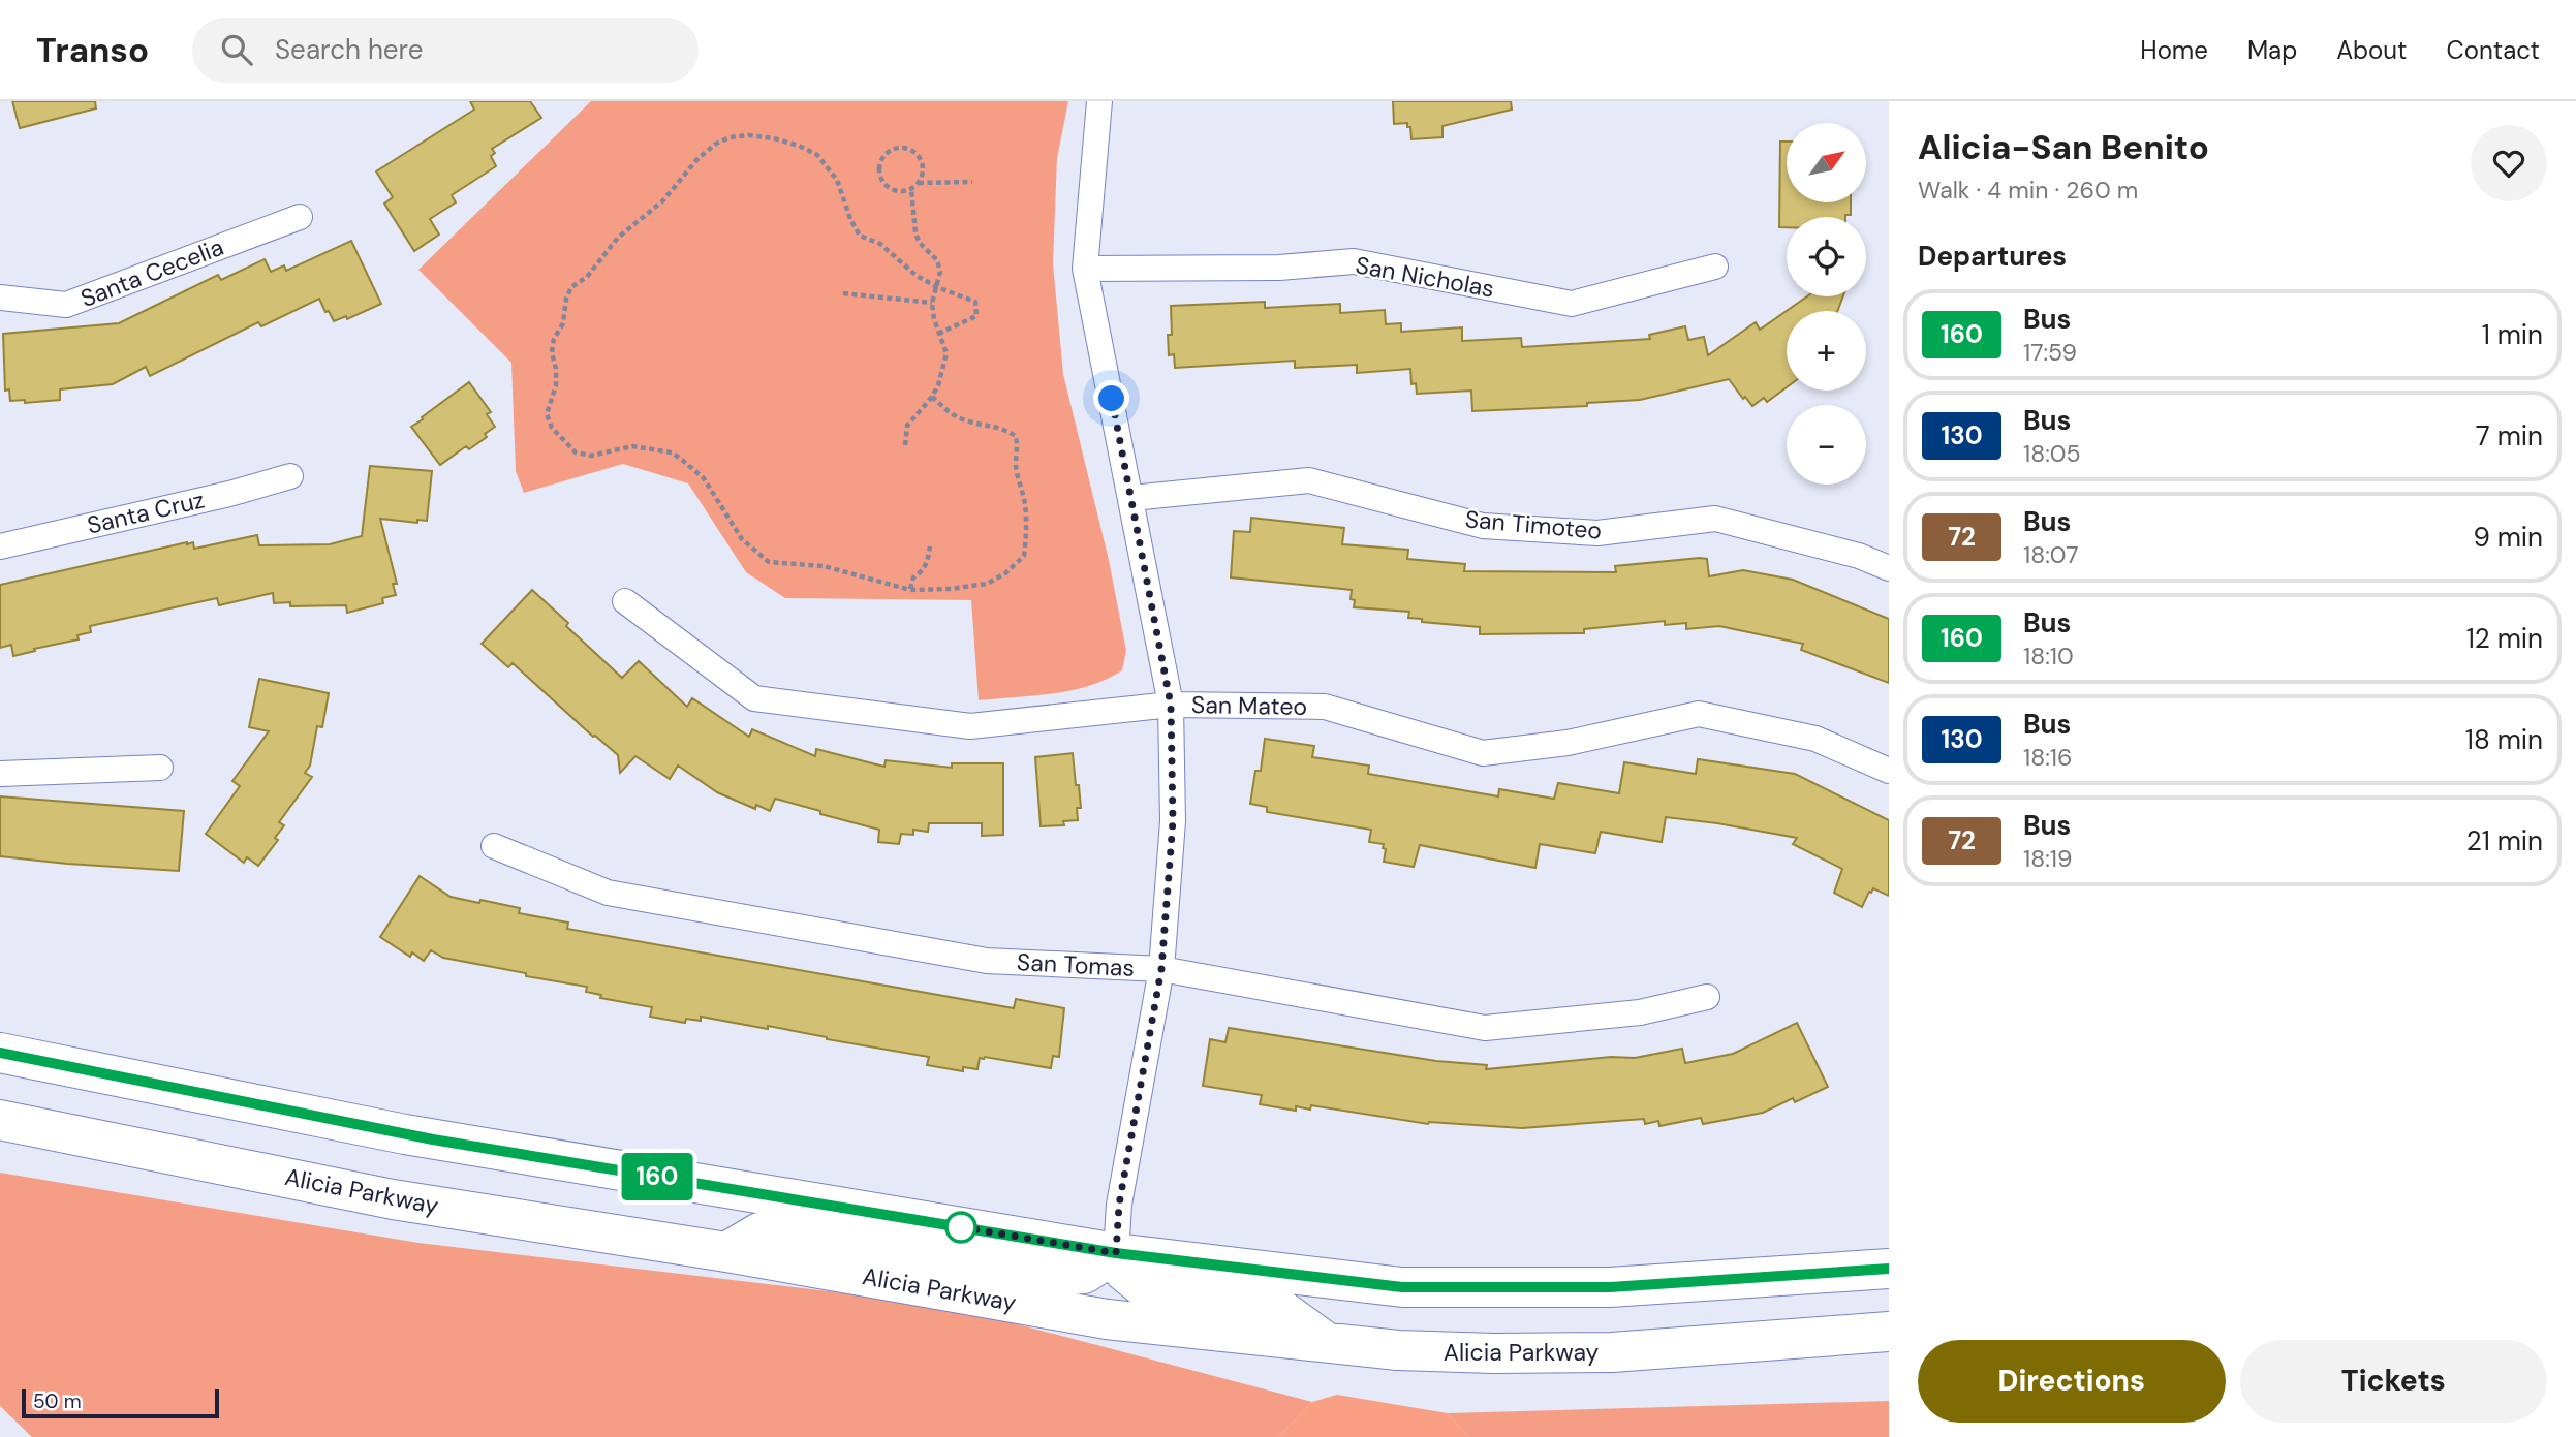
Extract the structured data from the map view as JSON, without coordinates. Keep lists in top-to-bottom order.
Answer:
{
  "streets": {
    "main road": ["Alicia Parkway"],
    "street": [
      "Santa Cecelia",
      "San Nicholas",
      "Santa Cruz",
      "San Timoteo",
      "San Mateo",
      "San Tomas"
    ]
  },
  "lines": ["bus line 160"],
  "scale_bar": "50 m",
  "north": "top right",
  "page": {
    "header": "Transo",
    "search": "Search here",
    "nav": [
      "Home",
      "Map",
      "About",
      "Contact"
    ],
    "on_map": "160",
    "heading": [
      ["Alicia-San Benito", "Walk · 4 min · 260 m"],
      "Departures"
    ],
    "map_buttons": ["+", "−"],
    "list": [
      {
        "mark": "160",
        "name": "Bus",
        "note": "17:59",
        "value": "1 min"
      },
      {
        "mark": "130",
        "name": "Bus",
        "note": "18:05",
        "value": "7 min"
      },
      {
        "mark": "72",
        "name": "Bus",
        "note": "18:07",
        "value": "9 min"
      },
      {
        "mark": "160",
        "name": "Bus",
        "note": "18:10",
        "value": "12 min"
      },
      {
        "mark": "130",
        "name": "Bus",
        "note": "18:16",
        "value": "18 min"
      },
      {
        "mark": "72",
        "name": "Bus",
        "note": "18:19",
        "value": "21 min"
      }
    ],
    "buttons": ["Directions", "Tickets"],
    "scale": "50 m"
  }
}
